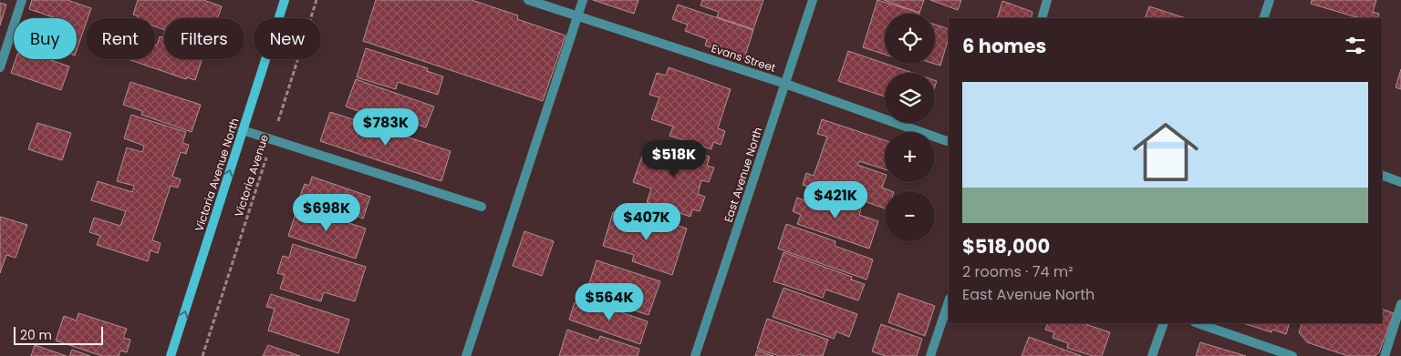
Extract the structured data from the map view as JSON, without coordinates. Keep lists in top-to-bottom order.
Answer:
{
  "streets": {
    "main road": ["Victoria Avenue North"],
    "street": ["Evans Street", "East Avenue North"],
    "path": ["Victoria Avenue"]
  },
  "crossings": [
    ["Evans Street", "East Avenue North"]
  ],
  "one_way": ["Victoria Avenue North"],
  "scale_bar": "20 m",
  "page": {
    "map_buttons": ["+", "−"],
    "chip": [
      "Buy",
      "Rent",
      "Filters",
      "New"
    ],
    "heading": "6 homes",
    "list": [
      {
        "name": "$518,000",
        "note": "2 rooms · 74 m² · East Avenue North"
      }
    ],
    "price": [
      "$783K",
      "$518K",
      "$421K",
      "$698K",
      "$407K",
      "$564K"
    ],
    "scale": "20 m"
  }
}
